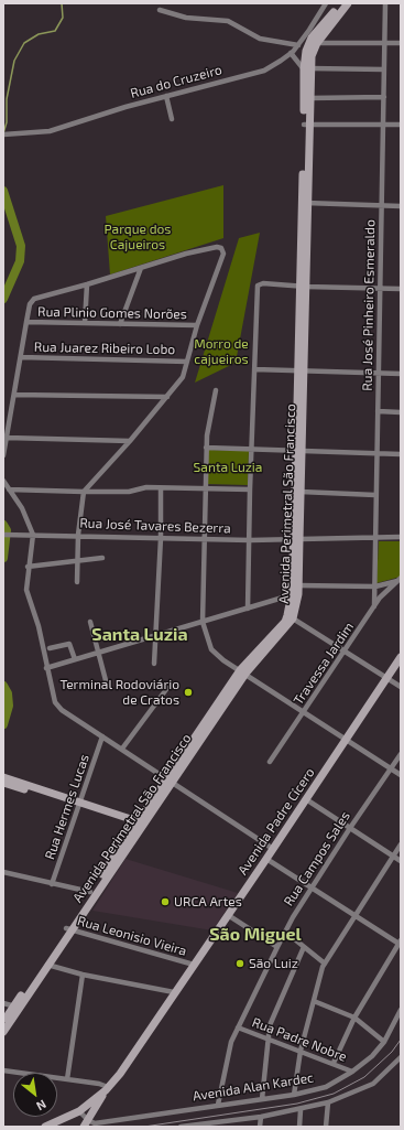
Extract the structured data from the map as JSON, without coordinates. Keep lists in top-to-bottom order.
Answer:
{
  "streets": {
    "main road": ["Avenida Perimetral São Francisco", "Avenida Padre Cícero"],
    "street": [
      "Rua do Cruzeiro",
      "Rua José Pinheiro Esmeraldo",
      "Rua Plinio Gomes Norões",
      "Rua Juarez Ribeiro Lobo",
      "Rua José Tavares Bezerra",
      "Travessa Jardim",
      "Rua Hermes Lucas",
      "Rua Campos Sales",
      "Rua Leonisio Vieira",
      "Rua Padre Nobre",
      "Avenida Alan Kardec"
    ]
  },
  "crossings": [
    ["Rua José Pinheiro Esmeraldo", "Rua José Tavares Bezerra"],
    ["Rua José Pinheiro Esmeraldo", "Travessa Jardim"],
    ["Avenida Perimetral São Francisco", "Rua José Tavares Bezerra"],
    ["Avenida Perimetral São Francisco", "Travessa Jardim"],
    ["Avenida Perimetral São Francisco", "Rua Leonisio Vieira"],
    ["Avenida Padre Cícero", "Rua Leonisio Vieira"],
    ["Rua Campos Sales", "Rua Padre Nobre"],
    ["Rua Campos Sales", "Avenida Alan Kardec"],
    ["Rua Padre Nobre", "Avenida Alan Kardec"]
  ],
  "districts": ["Santa Luzia", "São Miguel"],
  "parks": ["Parque dos Cajueiros", "Morro de cajueiros", "Santa Luzia"],
  "places": ["Terminal Rodoviário de Cratos", "URCA Artes", "São Luiz"],
  "north": "bottom right"
}
